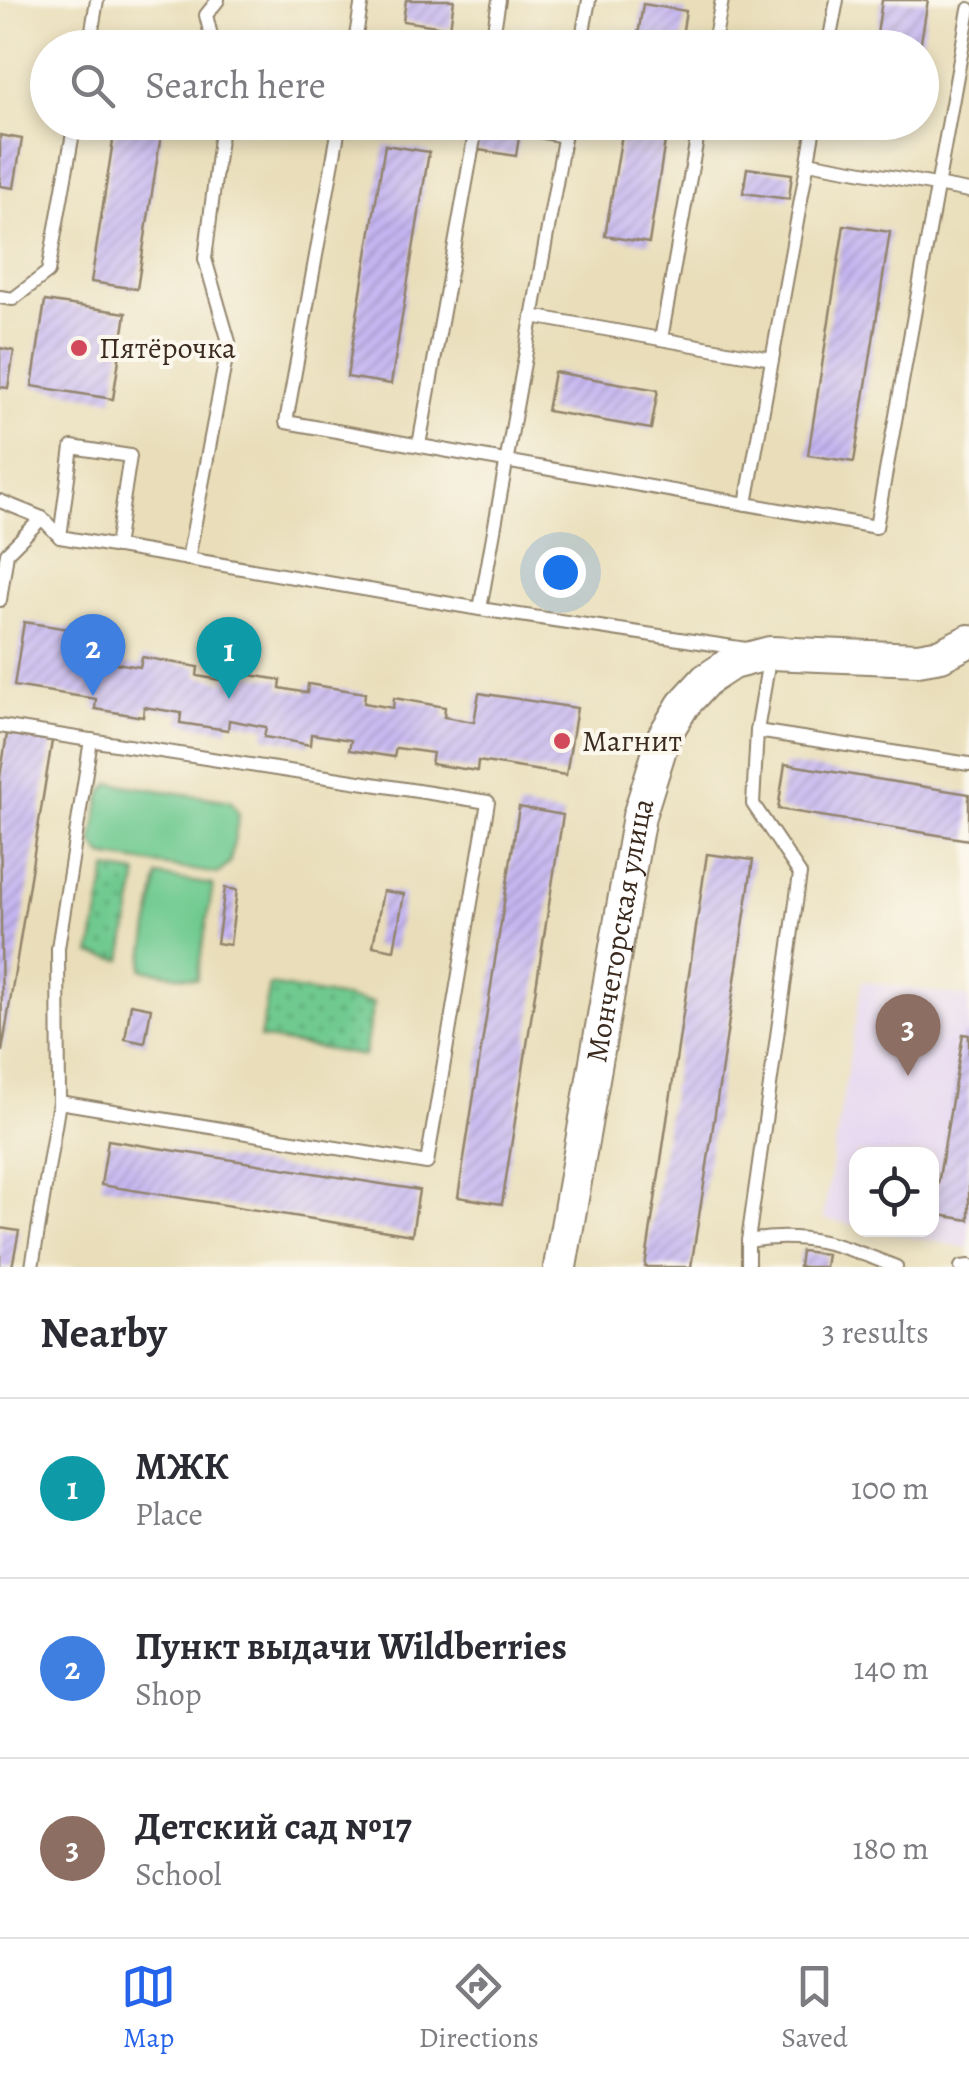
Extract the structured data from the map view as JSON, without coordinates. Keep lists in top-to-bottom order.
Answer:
{
  "streets": {
    "street": ["Мончегорская улица"]
  },
  "places": ["Пятёрочка", "Магнит"],
  "page": {
    "search": "Search here",
    "pins": ["2", "1", "3"],
    "heading": ["Nearby", "3 results"],
    "list": [
      {
        "mark": "1",
        "name": "МЖК",
        "note": "Place",
        "value": "100 m"
      },
      {
        "mark": "2",
        "name": "Пункт выдачи Wildberries",
        "note": "Shop",
        "value": "140 m"
      },
      {
        "mark": "3",
        "name": "Детский сад №17",
        "note": "School",
        "value": "180 m"
      }
    ],
    "nav": ["Map", "Directions", "Saved"]
  }
}
